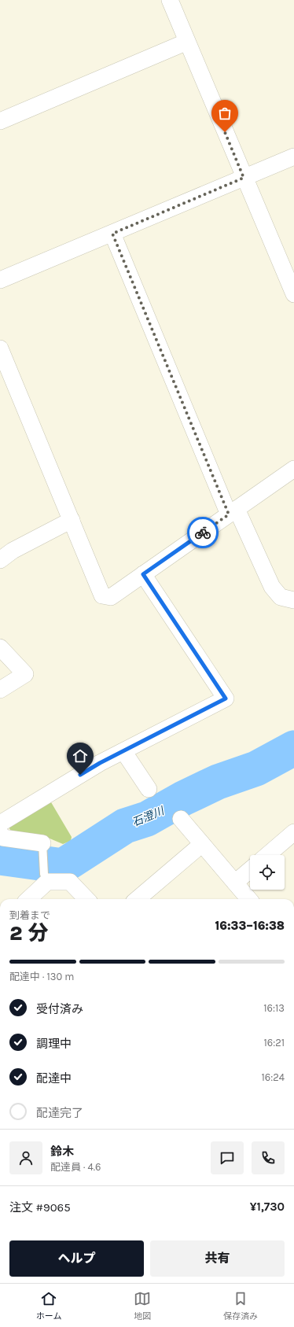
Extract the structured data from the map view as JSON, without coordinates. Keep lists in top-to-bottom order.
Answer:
{
  "water": ["石澄川"],
  "page": {
    "heading": ["2 分", "到着まで", "16:33–16:38"],
    "panel": [
      "鈴木",
      "配達員 · 4.6",
      "注文 #9065",
      "¥1,730"
    ],
    "bar": "配達中 · 130 m",
    "list": [
      ["受付済み", "16:13"],
      ["調理中", "16:21"],
      ["配達中", "16:24"],
      "配達完了"
    ],
    "buttons": ["ヘルプ", "共有"],
    "tabs": ["ホーム", "地図", "保存済み"]
  }
}
